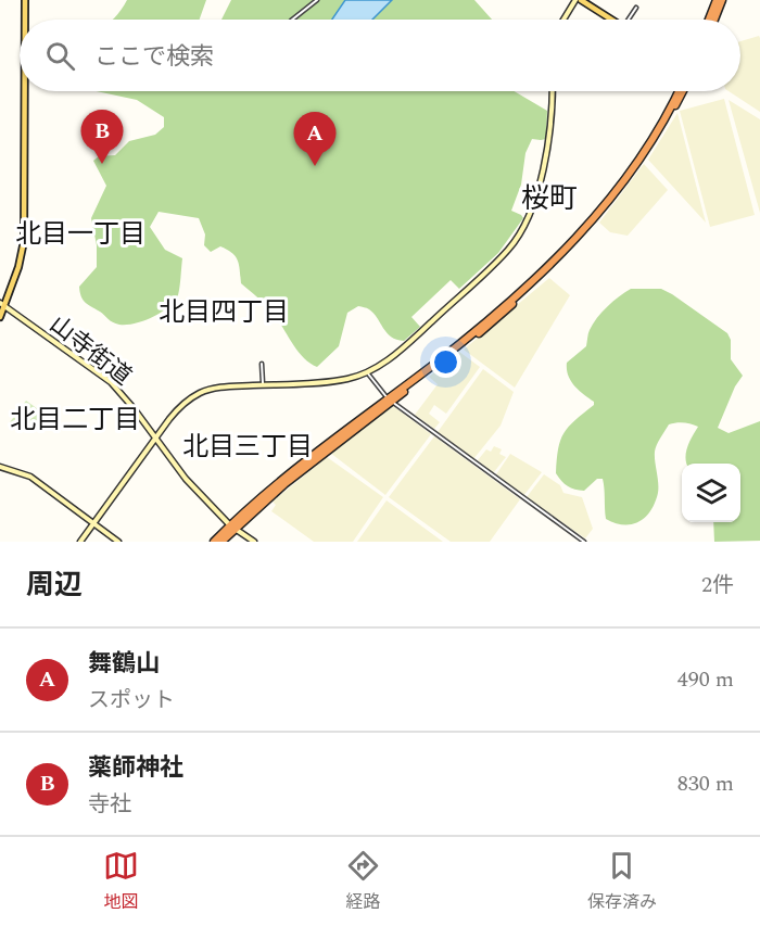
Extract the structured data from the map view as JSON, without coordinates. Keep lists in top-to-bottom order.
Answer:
{
  "streets": {
    "street": ["山寺街道"]
  },
  "districts": [
    "桜町",
    "北目一丁目",
    "北目四丁目",
    "北目二丁目",
    "北目三丁目"
  ],
  "page": {
    "search": "ここで検索",
    "pins": ["B", "A"],
    "heading": ["周辺", "2件"],
    "list": [
      {
        "mark": "A",
        "name": "舞鶴山",
        "note": "スポット",
        "value": "490 m"
      },
      {
        "mark": "B",
        "name": "薬師神社",
        "note": "寺社",
        "value": "830 m"
      }
    ],
    "nav": ["地図", "経路", "保存済み"]
  }
}
